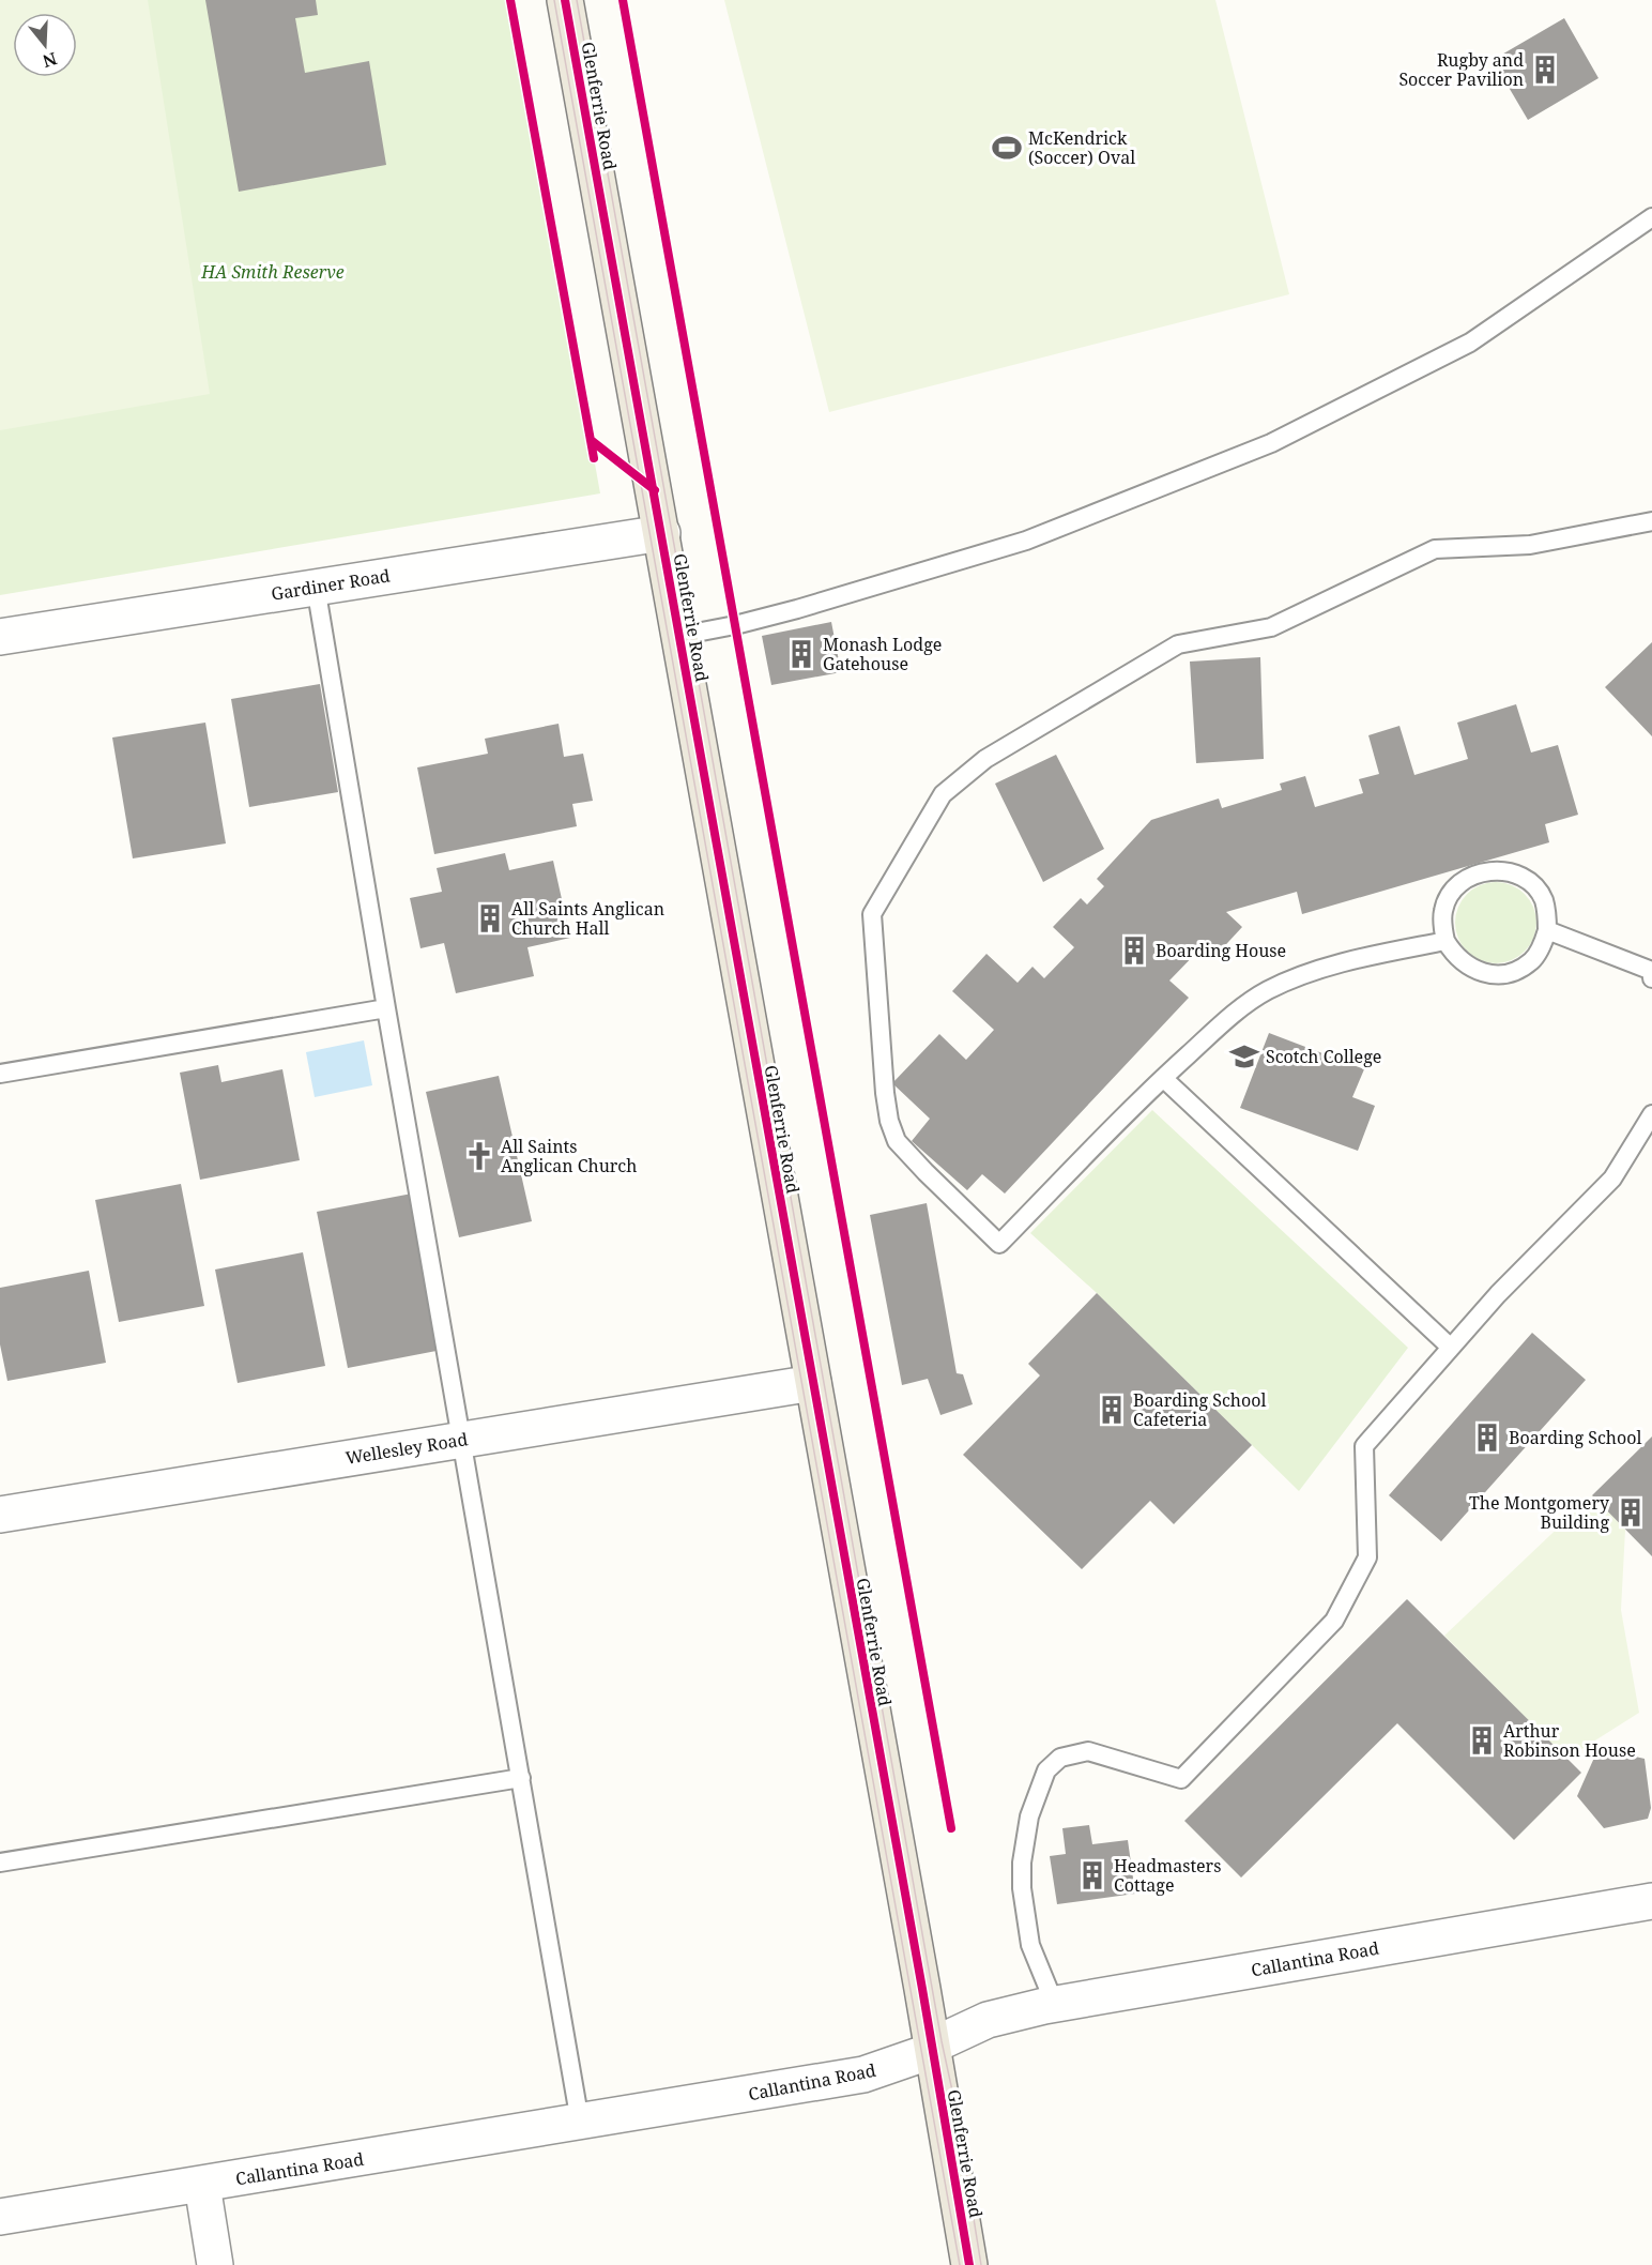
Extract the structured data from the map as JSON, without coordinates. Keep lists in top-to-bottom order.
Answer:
{
  "streets": {
    "main road": ["Glenferrie Road"],
    "street": ["Gardiner Road", "Wellesley Road", "Callantina Road"]
  },
  "crossings": [
    ["Glenferrie Road", "Gardiner Road"],
    ["Glenferrie Road", "Wellesley Road"],
    ["Glenferrie Road", "Callantina Road"]
  ],
  "parks": ["HA Smith Reserve"],
  "places": {
    "building": [
      "Rugby and Soccer Pavilion",
      "Monash Lodge Gatehouse",
      "All Saints Anglican Church Hall",
      "Boarding House",
      "Boarding School Cafeteria",
      "Boarding School",
      "The Montgomery Building",
      "Arthur Robinson House",
      "Headmasters Cottage"
    ],
    "sports": ["McKendrick (Soccer) Oval"],
    "school or university": ["Scotch College"],
    "church": ["All Saints Anglican Church"]
  },
  "north": "bottom"
}
